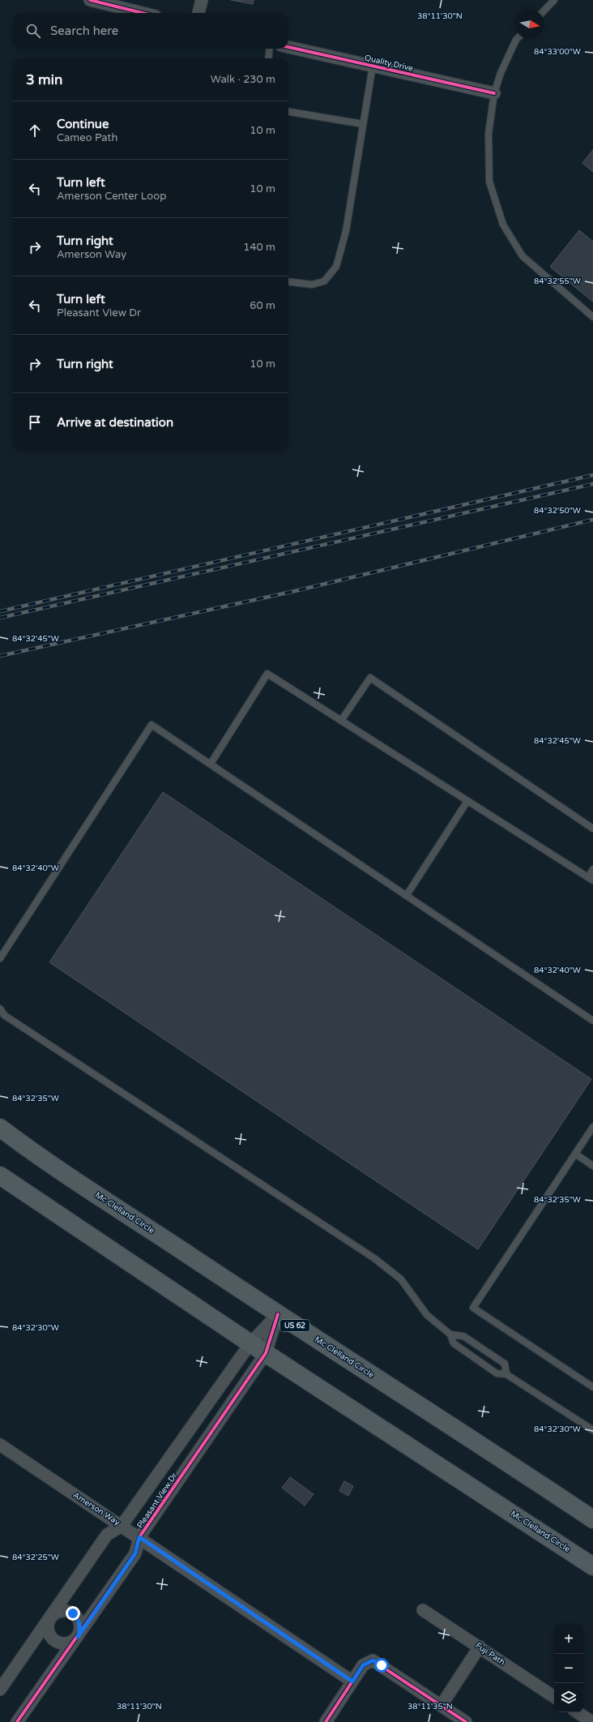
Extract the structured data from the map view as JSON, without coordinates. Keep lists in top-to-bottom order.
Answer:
{
  "streets": {
    "highway": ["Mc Clelland Circle", "US 62"],
    "street": [
      "Quality Drive",
      "Pleasant View Dr",
      "Amerson Way",
      "Fuji Path"
    ]
  },
  "crossings": [
    ["Mc Clelland Circle", "Pleasant View Dr"],
    ["Pleasant View Dr", "Amerson Way"]
  ],
  "north": "right",
  "page": {
    "search": "Search here",
    "heading": ["3 min", "Walk · 230 m"],
    "list": [
      ["Continue", "Cameo Path", "10 m"],
      ["Turn left", "Amerson Center Loop", "10 m"],
      ["Turn right", "Amerson Way", "140 m"],
      ["Turn left", "Pleasant View Dr", "60 m"],
      ["Turn right", "10 m"],
      "Arrive at destination"
    ],
    "map_buttons": ["+", "−"]
  },
  "coordinates": [
    "38°11'30\"N",
    "84°33'00\"W",
    "84°32'55\"W",
    "84°32'50\"W",
    "84°32'45\"W",
    "84°32'40\"W",
    "84°32'35\"W",
    "84°32'30\"W",
    "84°32'25\"W",
    "38°11'35\"N"
  ]
}
